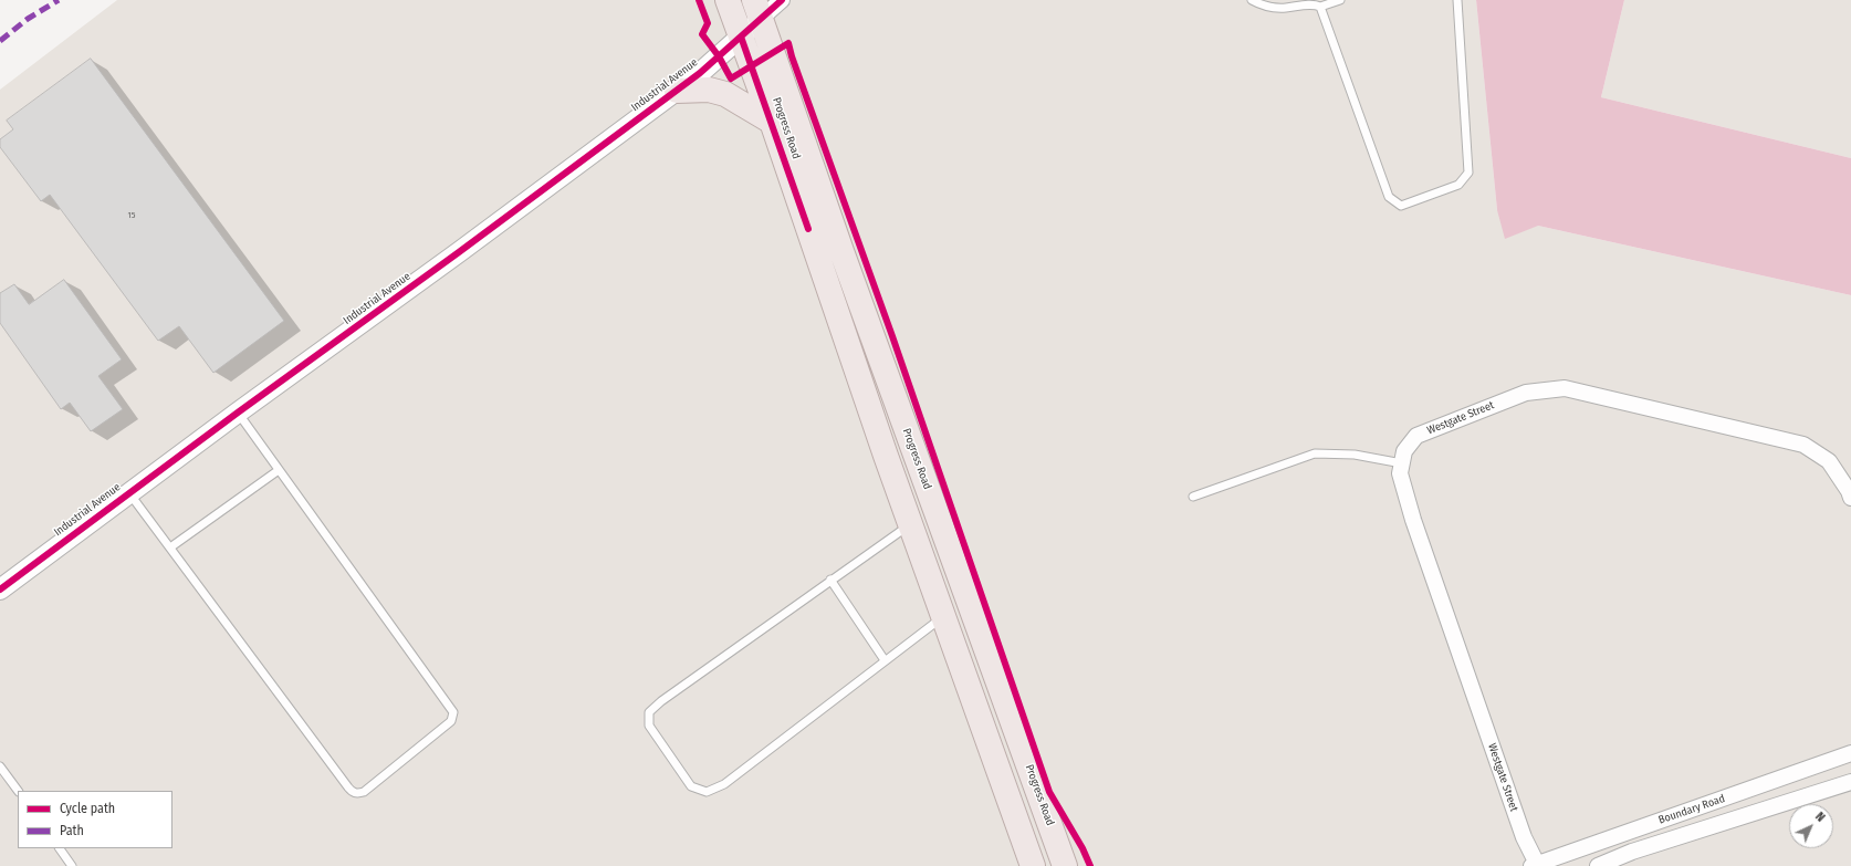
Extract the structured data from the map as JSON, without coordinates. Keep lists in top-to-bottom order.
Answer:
{
  "streets": {
    "main road": ["Progress Road"],
    "street": ["Industrial Avenue", "Westgate Street", "Boundary Road"]
  },
  "crossings": [
    ["Industrial Avenue", "Progress Road"],
    ["Westgate Street", "Boundary Road"]
  ],
  "house_numbers": ["15"],
  "legend": ["Cycle path", "Path"],
  "north": "top right"
}
